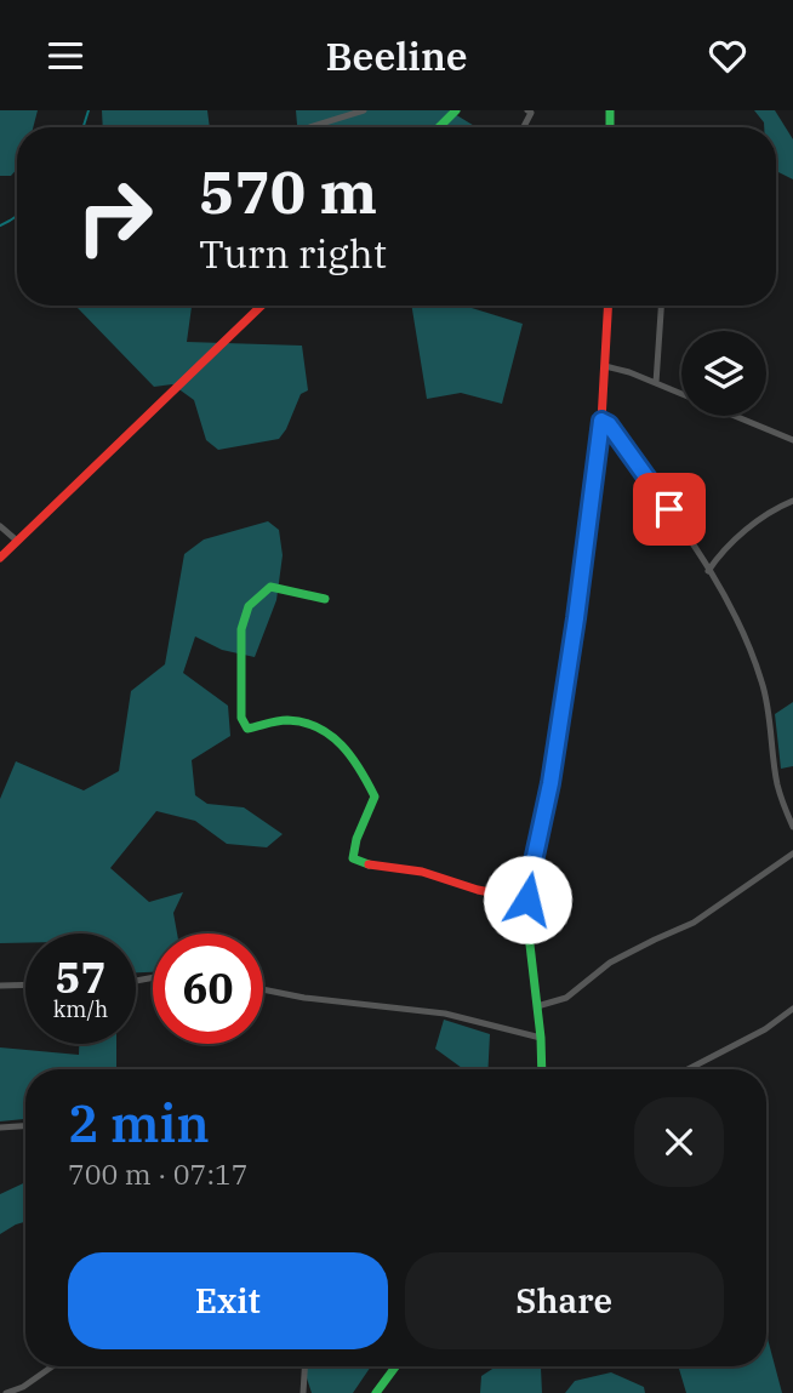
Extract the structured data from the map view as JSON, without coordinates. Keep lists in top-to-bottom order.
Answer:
{
  "page": {
    "header": "Beeline",
    "turn": ["570 m", "Turn right"],
    "speed": "57 km/h",
    "limit": "60",
    "heading": ["2 min", "700 m · 07:17"],
    "buttons": ["Exit", "Share"]
  }
}
